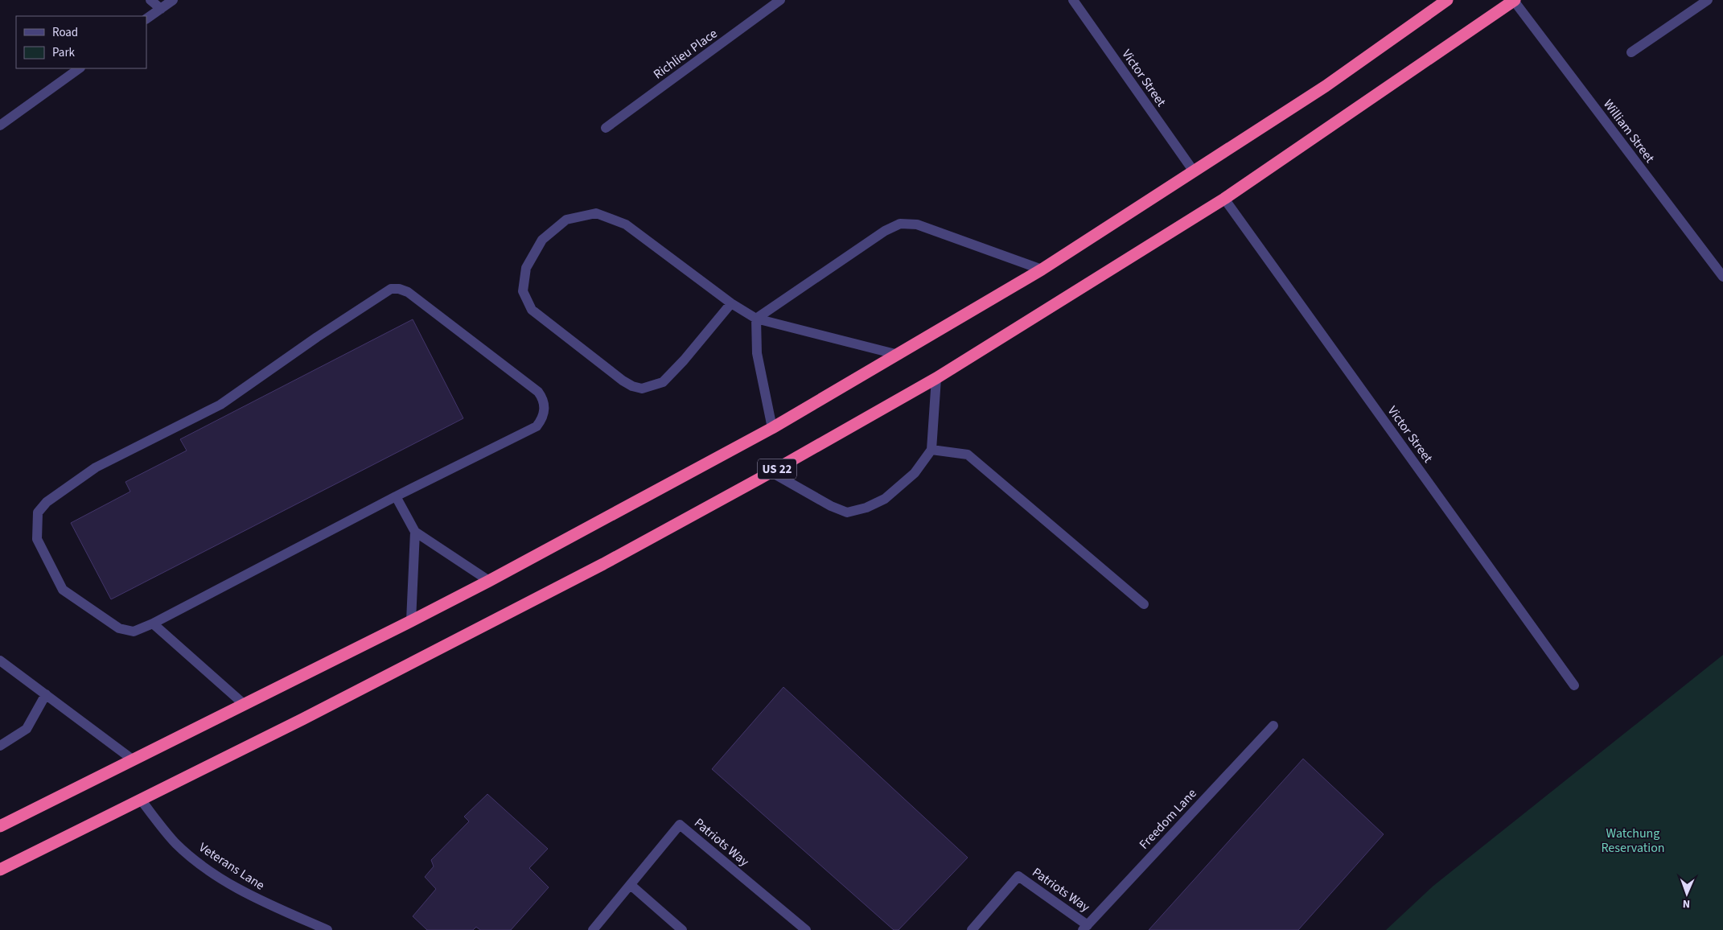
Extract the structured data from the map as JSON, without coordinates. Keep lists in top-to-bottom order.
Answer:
{
  "streets": {
    "highway": ["US 22"],
    "street": [
      "Richlieu Place",
      "Victor Street",
      "William Street",
      "Freedom Lane",
      "Patriots Way",
      "Veterans Lane"
    ]
  },
  "crossings": [
    ["Victor Street", "US 22"],
    ["William Street", "US 22"],
    ["US 22", "Veterans Lane"],
    ["Freedom Lane", "Patriots Way"]
  ],
  "parks": ["Watchung Reservation"],
  "legend": ["Road", "Park"],
  "north": "bottom"
}
